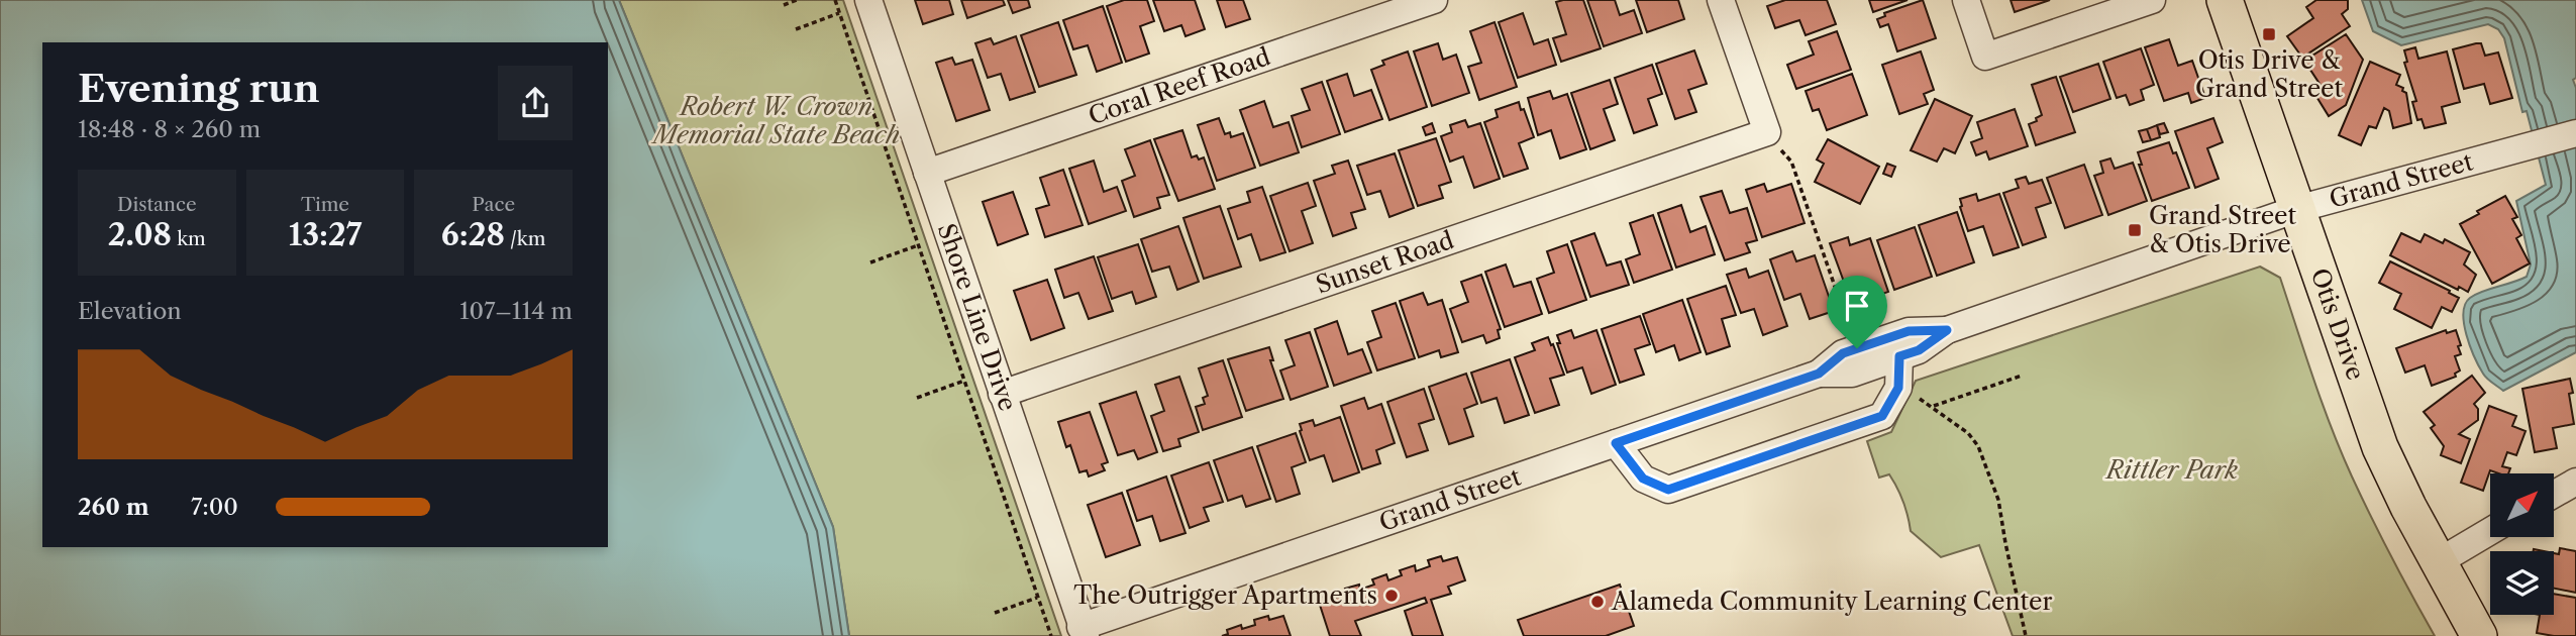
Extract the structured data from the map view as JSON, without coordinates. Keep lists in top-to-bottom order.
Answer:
{
  "streets": {
    "main road": ["Otis Drive"],
    "street": [
      "Coral Reef Road",
      "Grand Street",
      "Sunset Road",
      "Shore Line Drive"
    ]
  },
  "crossings": [
    ["Coral Reef Road", "Shore Line Drive"],
    ["Grand Street", "Shore Line Drive"],
    ["Grand Street", "Otis Drive"],
    ["Sunset Road", "Shore Line Drive"]
  ],
  "parks": ["Robert W. Crown Memorial State Beach", "Rittler Park"],
  "places": {
    "transit": ["Otis Drive & Grand Street", "Grand Street & Otis Drive"],
    "other": ["The Outrigger Apartments", "Alameda Community Learning Center"]
  },
  "north": "top right",
  "page": {
    "heading": ["Evening run", "18:48 · 8 × 260 m"],
    "stats": [
      ["Distance", "2.08 km"],
      ["Time", "13:27"],
      ["Pace", "6:28 /km"]
    ],
    "chart": ["Elevation", "107–114 m"],
    "list": [
      {
        "name": "260 m",
        "note": "7:00"
      }
    ]
  }
}
